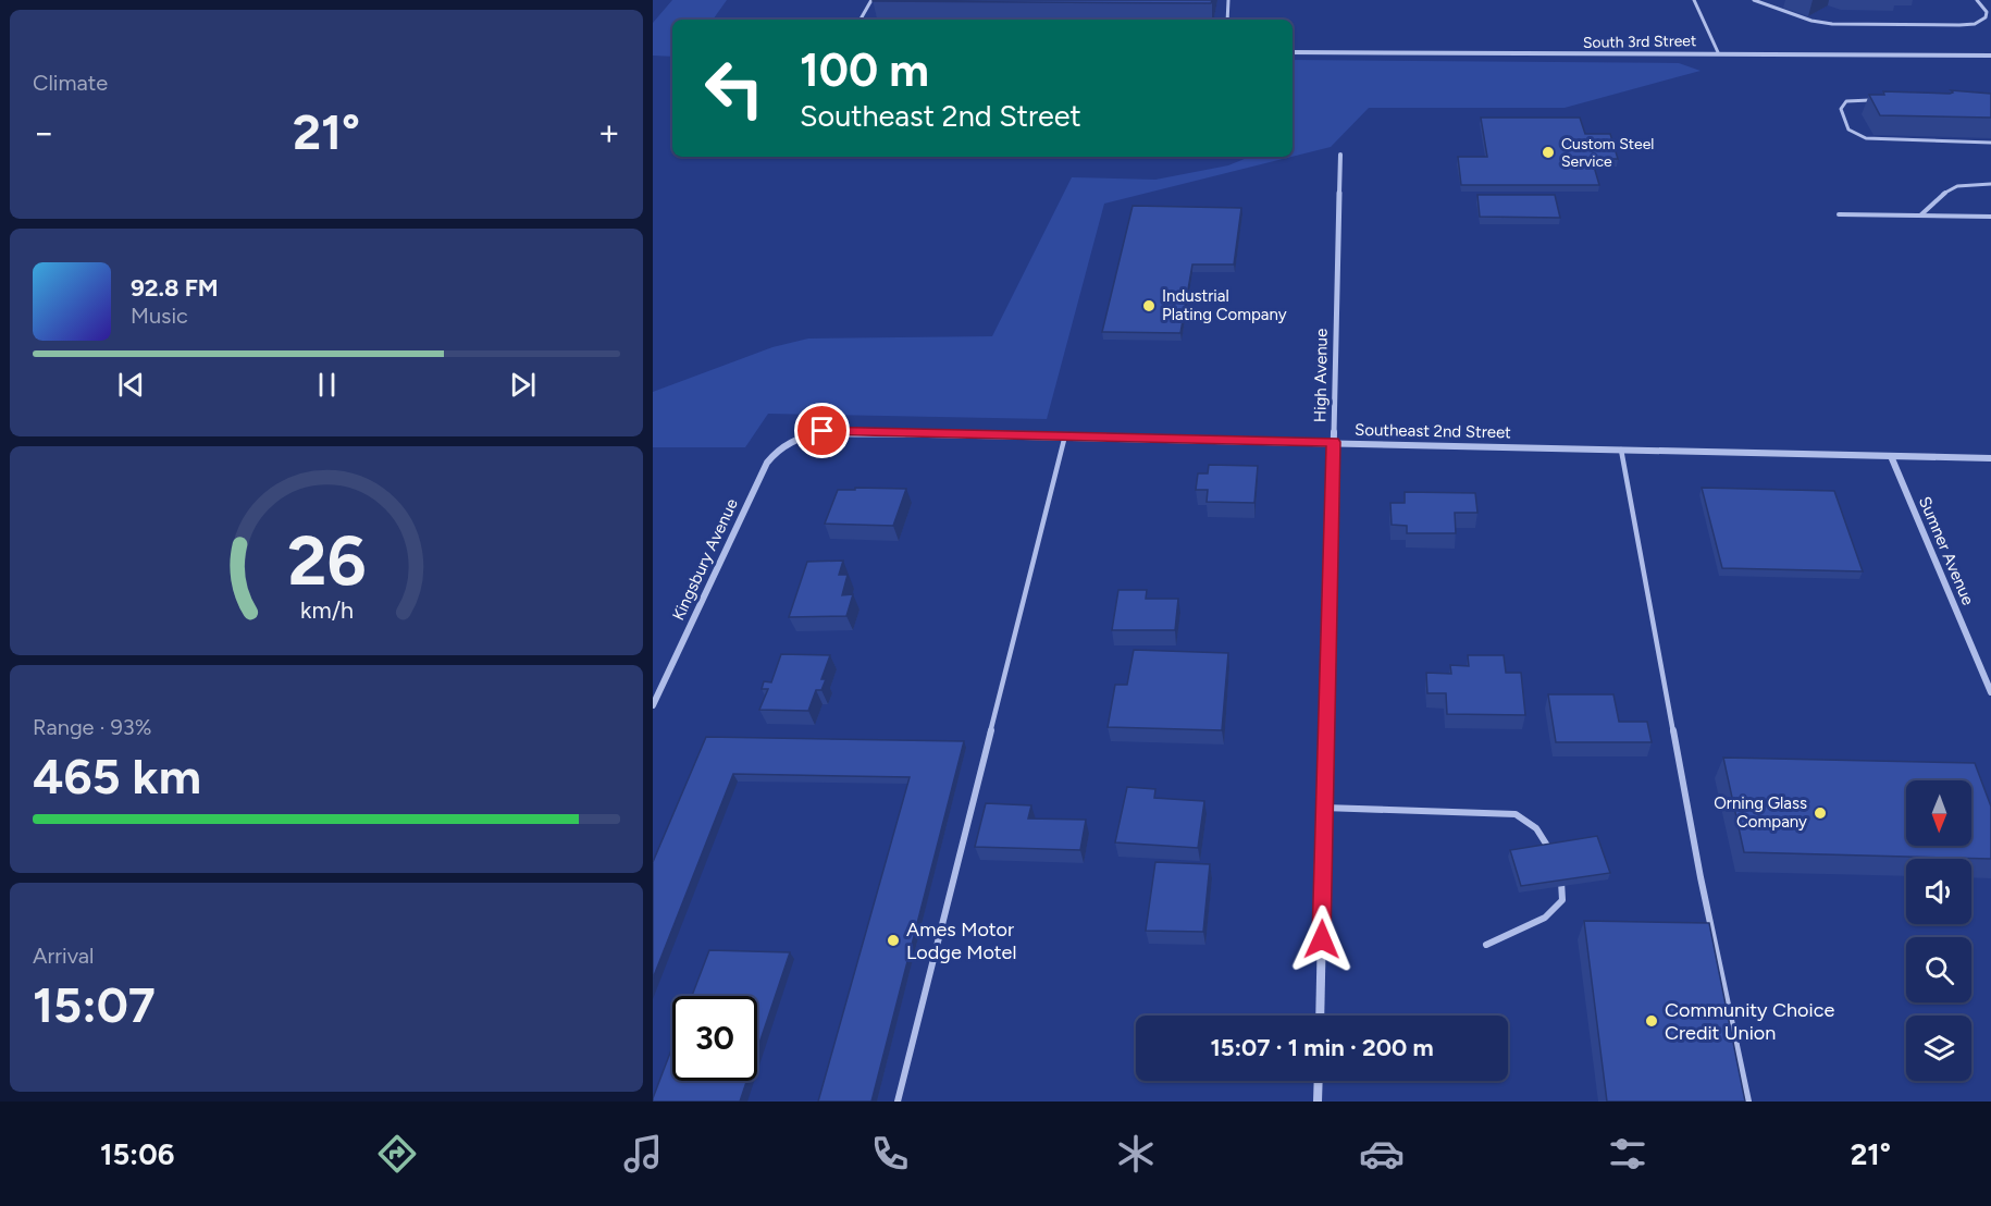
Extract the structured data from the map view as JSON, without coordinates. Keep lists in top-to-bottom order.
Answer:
{
  "streets": {
    "street": [
      "South 3rd Street",
      "High Avenue",
      "Southeast 2nd Street",
      "Sumner Avenue",
      "Kingsbury Avenue"
    ]
  },
  "crossings": [
    ["High Avenue", "Southeast 2nd Street"],
    ["Southeast 2nd Street", "Sumner Avenue"],
    ["Southeast 2nd Street", "Kingsbury Avenue"]
  ],
  "places": [
    "Custom Steel Service",
    "Industrial Plating Company",
    "Orning Glass Company",
    "Ames Motor Lodge Motel",
    "Community Choice Credit Union"
  ],
  "north": "bottom",
  "page": {
    "tile": [
      "Climate",
      ["Range · 93%", "465 km"],
      ["Arrival", "15:07"]
    ],
    "turn": ["100 m", "Southeast 2nd Street"],
    "heat": ["−", "21°", "+"],
    "song": ["92.8 FM", "Music"],
    "limit": "30",
    "trip": "15:07 · 1 min · 200 m",
    "tabs": ["15:06", "21°"],
    "gauge": ["26", "km/h"]
  }
}
